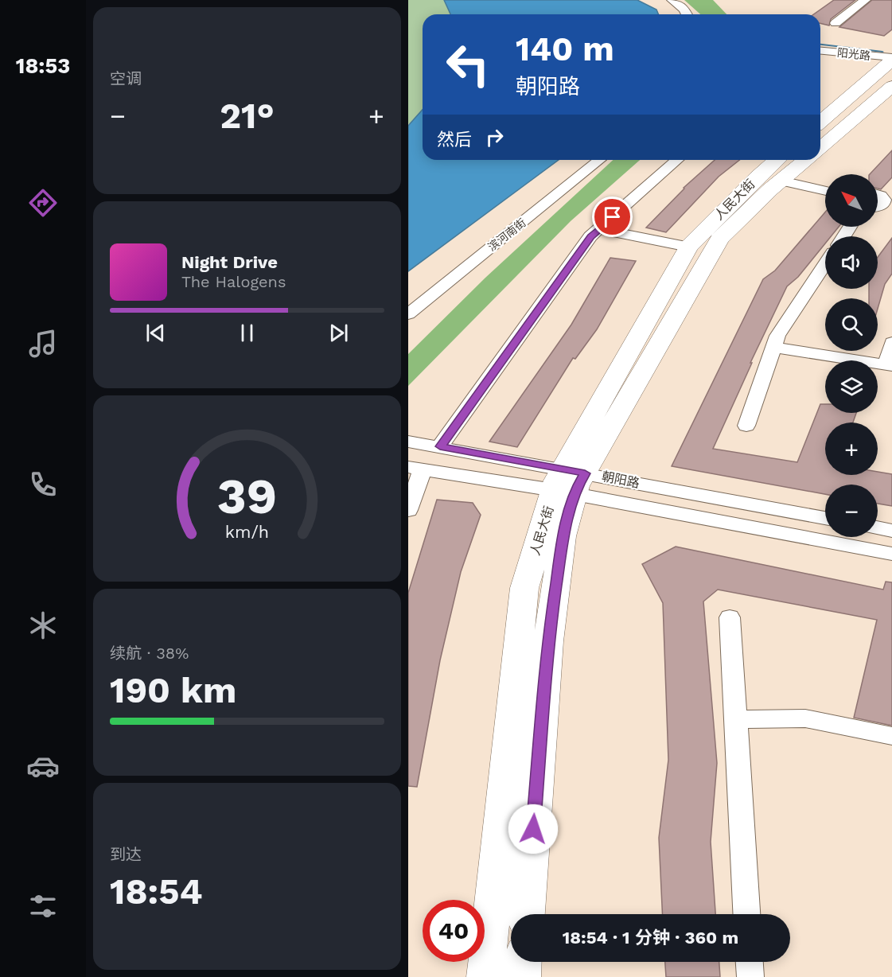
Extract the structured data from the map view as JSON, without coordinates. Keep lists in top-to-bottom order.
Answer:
{
  "streets": {
    "street": [
      "阳光路",
      "人民大街",
      "滨河南街",
      "朝阳路"
    ]
  },
  "crossings": [
    ["人民大街", "朝阳路"]
  ],
  "north": "top left",
  "page": {
    "tabs": "18:53",
    "tile": [
      "空调",
      ["续航 · 38%", "190 km"],
      ["到达", "18:54"]
    ],
    "turn": ["140 m", "朝阳路"],
    "heat": ["−", "21°", "+"],
    "then": "然后",
    "map_buttons": ["+", "−"],
    "song": ["Night Drive", "The Halogens"],
    "limit": "40",
    "trip": "18:54 · 1 分钟 · 360 m",
    "gauge": ["39", "km/h"]
  }
}
